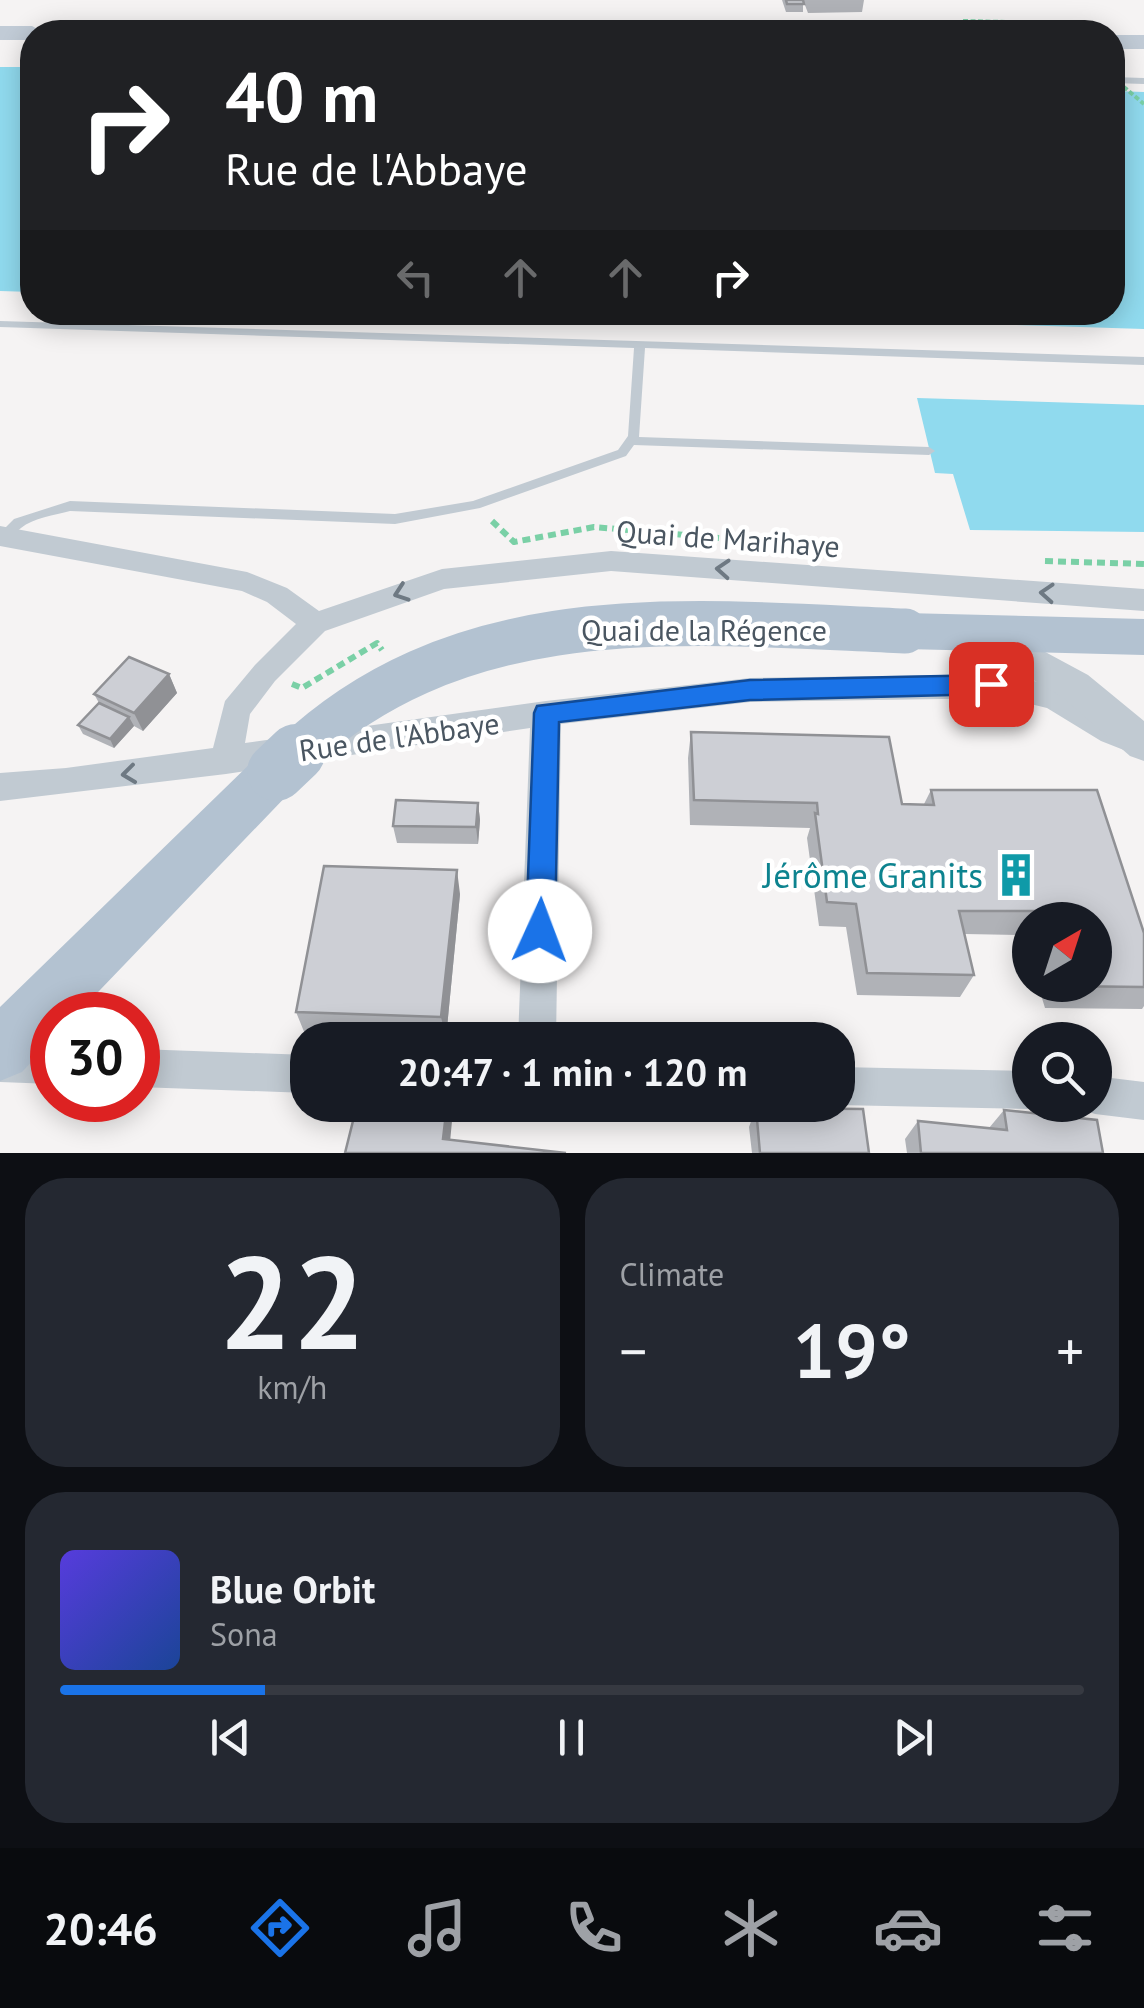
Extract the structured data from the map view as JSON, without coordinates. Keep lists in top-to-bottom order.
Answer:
{
  "streets": {
    "main road": ["Quai de la Régence"],
    "street": ["Quai de Marihaye", "Rue de l'Abbaye"]
  },
  "crossings": [
    ["Quai de Marihaye", "Rue de l'Abbaye"]
  ],
  "one_way": ["Quai de Marihaye"],
  "places": {
    "building": ["Jérôme Granits"]
  },
  "north": "top right",
  "page": {
    "turn": ["40 m", "Rue de l'Abbaye"],
    "limit": "30",
    "trip": "20:47 · 1 min · 120 m",
    "tile": [
      ["22", "km/h"],
      "Climate"
    ],
    "heat": ["−", "19°", "+"],
    "song": ["Blue Orbit", "Sona"],
    "tabs": "20:46"
  }
}
